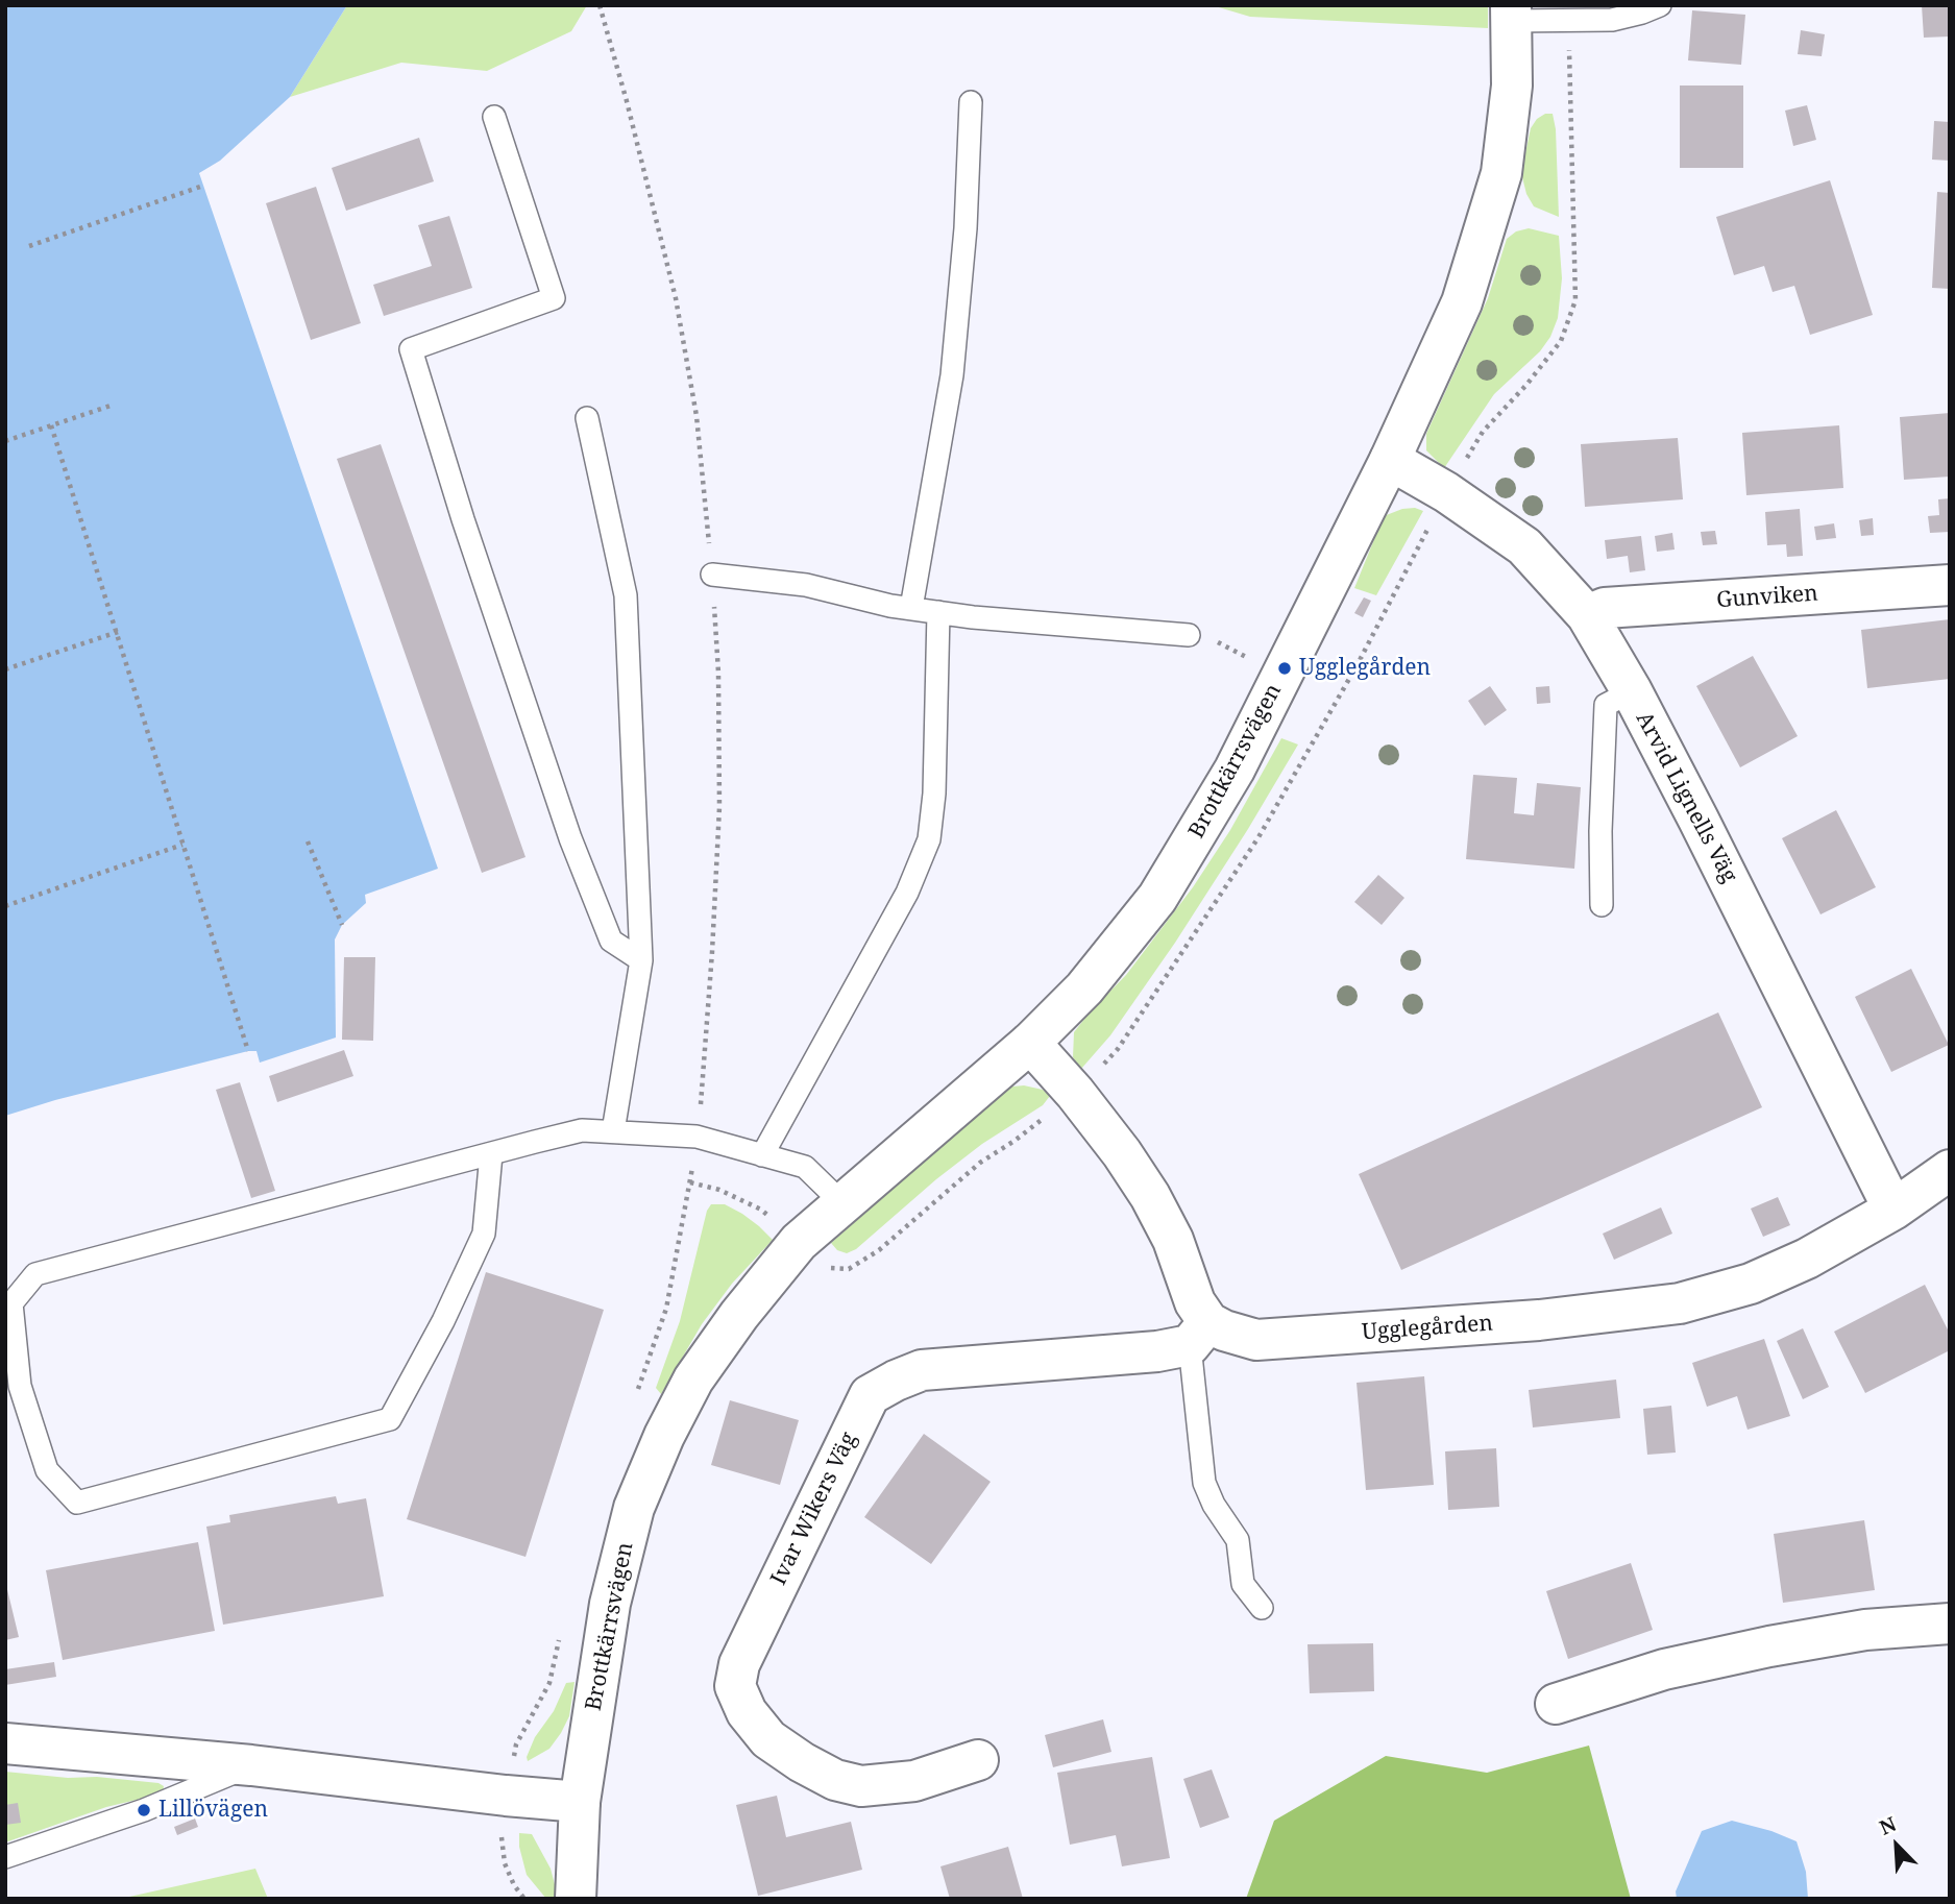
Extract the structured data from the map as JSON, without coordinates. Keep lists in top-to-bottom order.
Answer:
{
  "streets": {
    "street": [
      "Gunviken",
      "Brottkärrsvägen",
      "Arvid Lignells Väg",
      "Ugglegården",
      "Ivar Wikers Väg"
    ]
  },
  "crossings": [
    ["Gunviken", "Arvid Lignells Väg"],
    ["Brottkärrsvägen", "Arvid Lignells Väg"],
    ["Arvid Lignells Väg", "Ugglegården"],
    ["Ugglegården", "Ivar Wikers Väg"]
  ],
  "places": ["Ugglegården", "Lillövägen"],
  "north": "top left"
}
